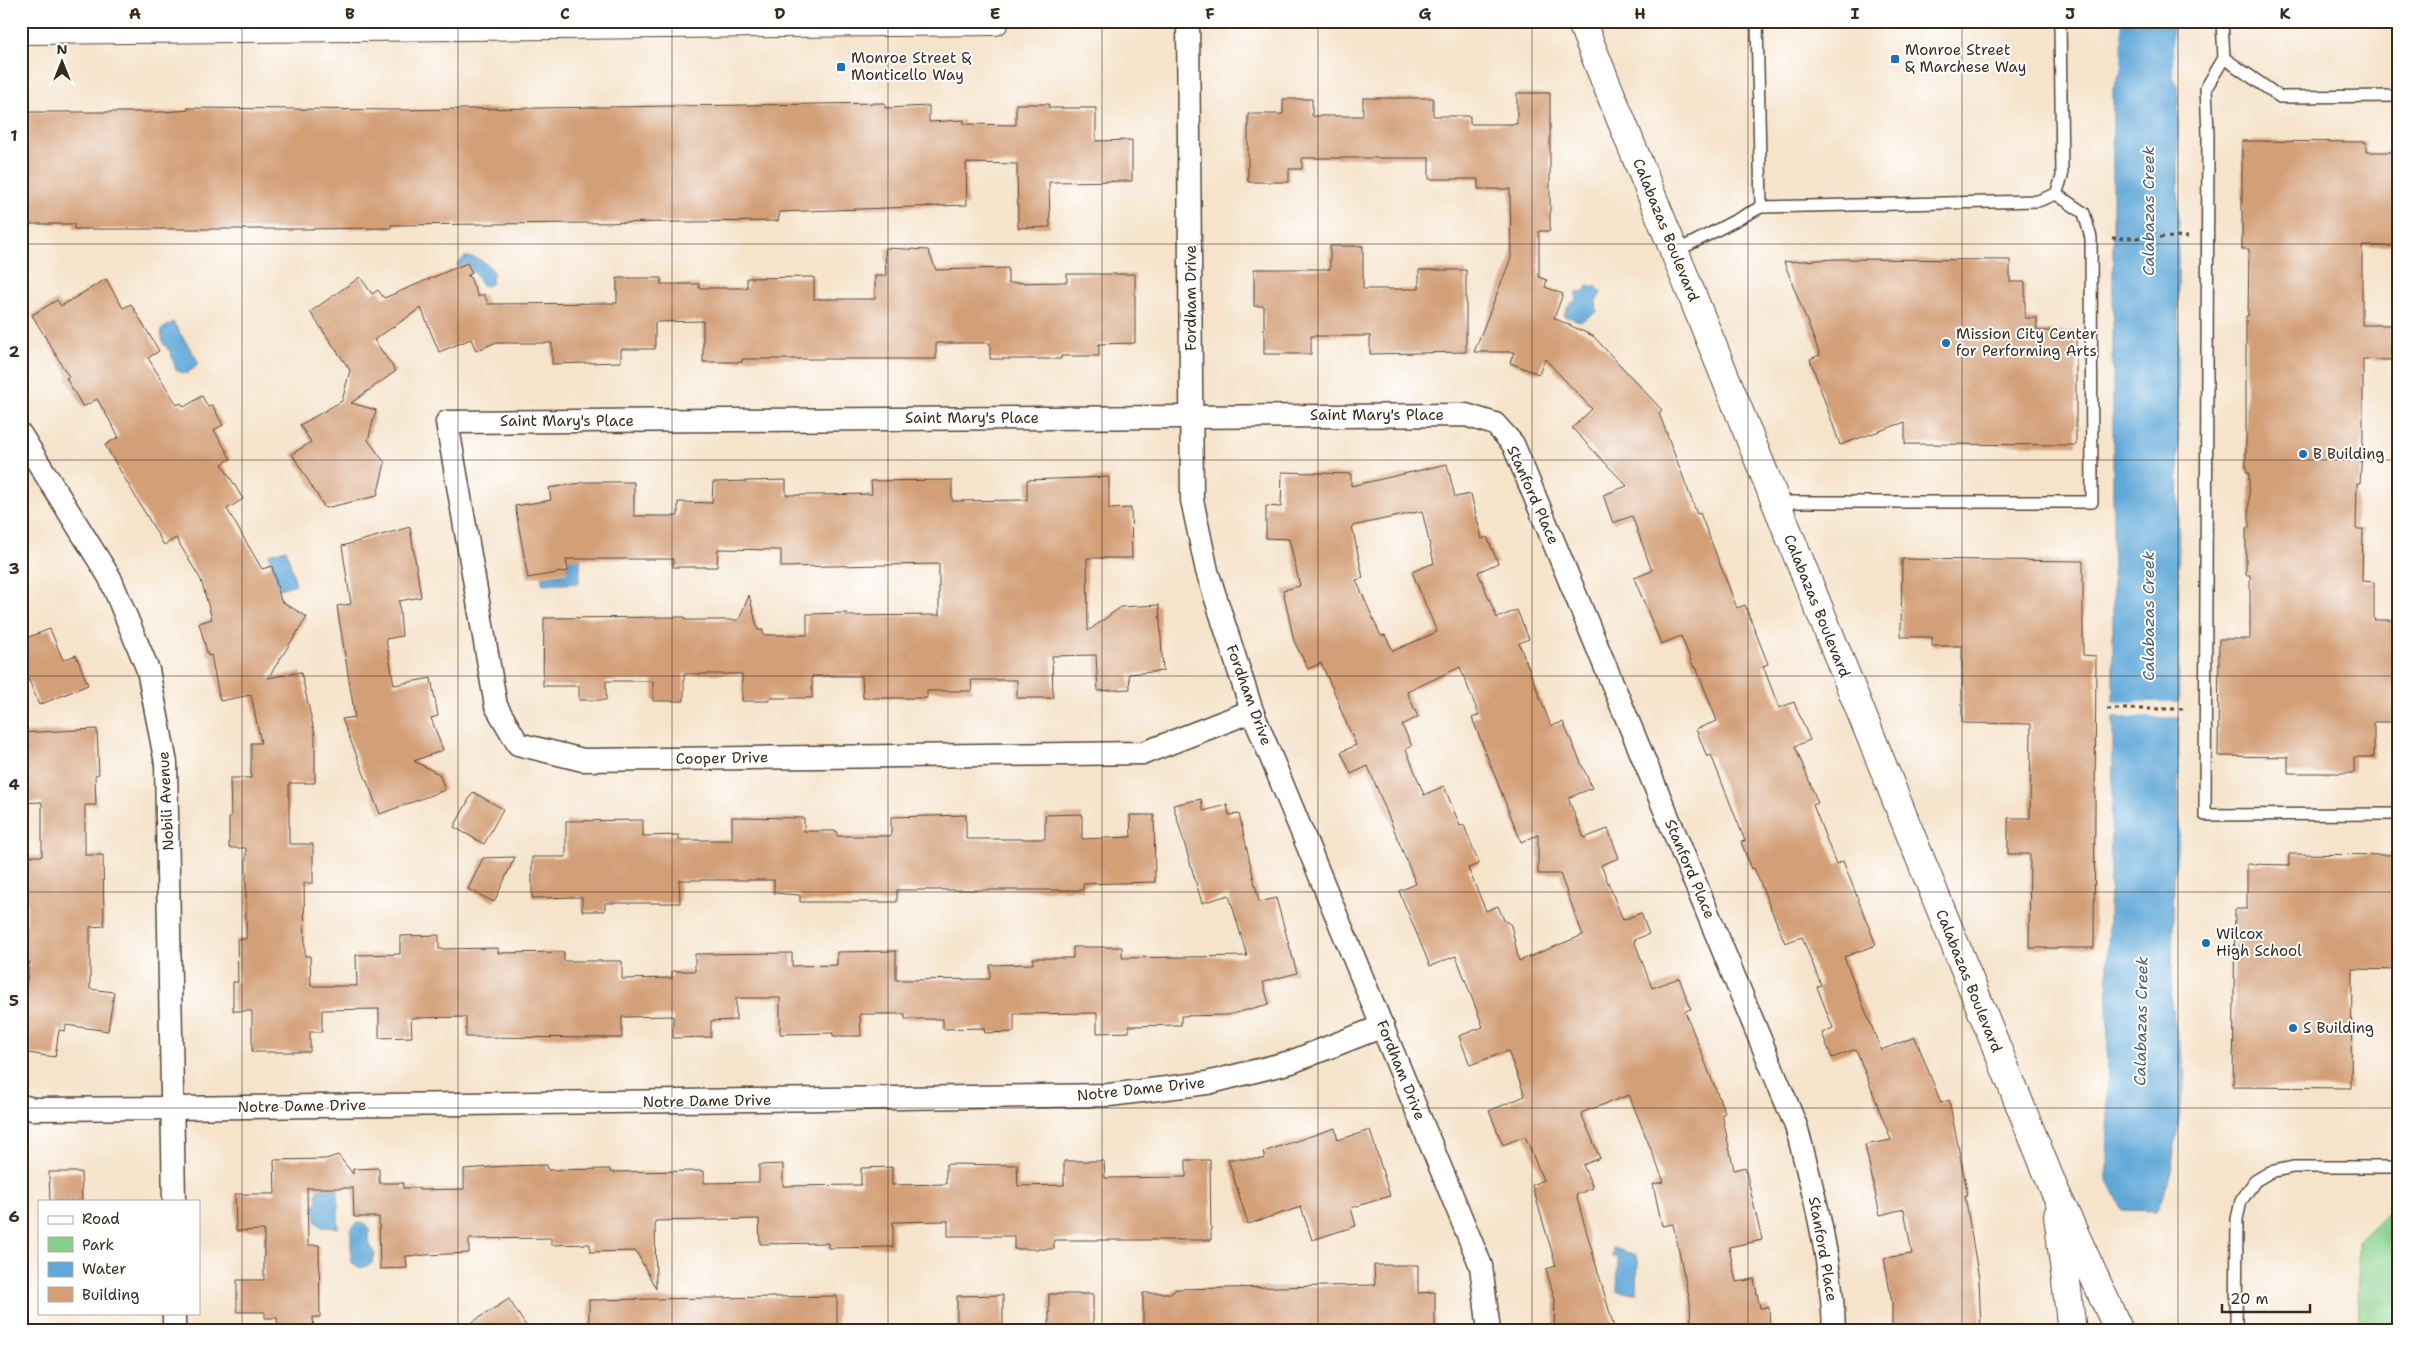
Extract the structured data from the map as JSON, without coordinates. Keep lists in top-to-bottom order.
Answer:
{
  "streets": {
    "street": [
      "Calabazas Boulevard",
      "Fordham Drive",
      "Saint Mary's Place",
      "Stanford Place",
      "Cooper Drive",
      "Nobili Avenue",
      "Notre Dame Drive"
    ]
  },
  "crossings": [
    ["Fordham Drive", "Saint Mary's Place"],
    ["Fordham Drive", "Cooper Drive"],
    ["Fordham Drive", "Notre Dame Drive"],
    ["Saint Mary's Place", "Stanford Place"],
    ["Saint Mary's Place", "Cooper Drive"],
    ["Nobili Avenue", "Notre Dame Drive"]
  ],
  "water": ["Calabazas Creek"],
  "places": {
    "transit": ["Monroe Street & Marchese Way", "Monroe Street & Monticello Way"],
    "other": [
      "Mission City Center for Performing Arts",
      "B Building",
      "Wilcox High School",
      "S Building"
    ]
  },
  "legend": [
    "Road",
    "Park",
    "Water",
    "Building"
  ],
  "scale_bar": "20 m",
  "north": "top",
  "grid": {
    "columns": [
      "A",
      "B",
      "C",
      "D",
      "E",
      "F",
      "G",
      "H",
      "I",
      "J",
      "K"
    ],
    "rows": [
      "1",
      "2",
      "3",
      "4",
      "5",
      "6"
    ]
  }
}
